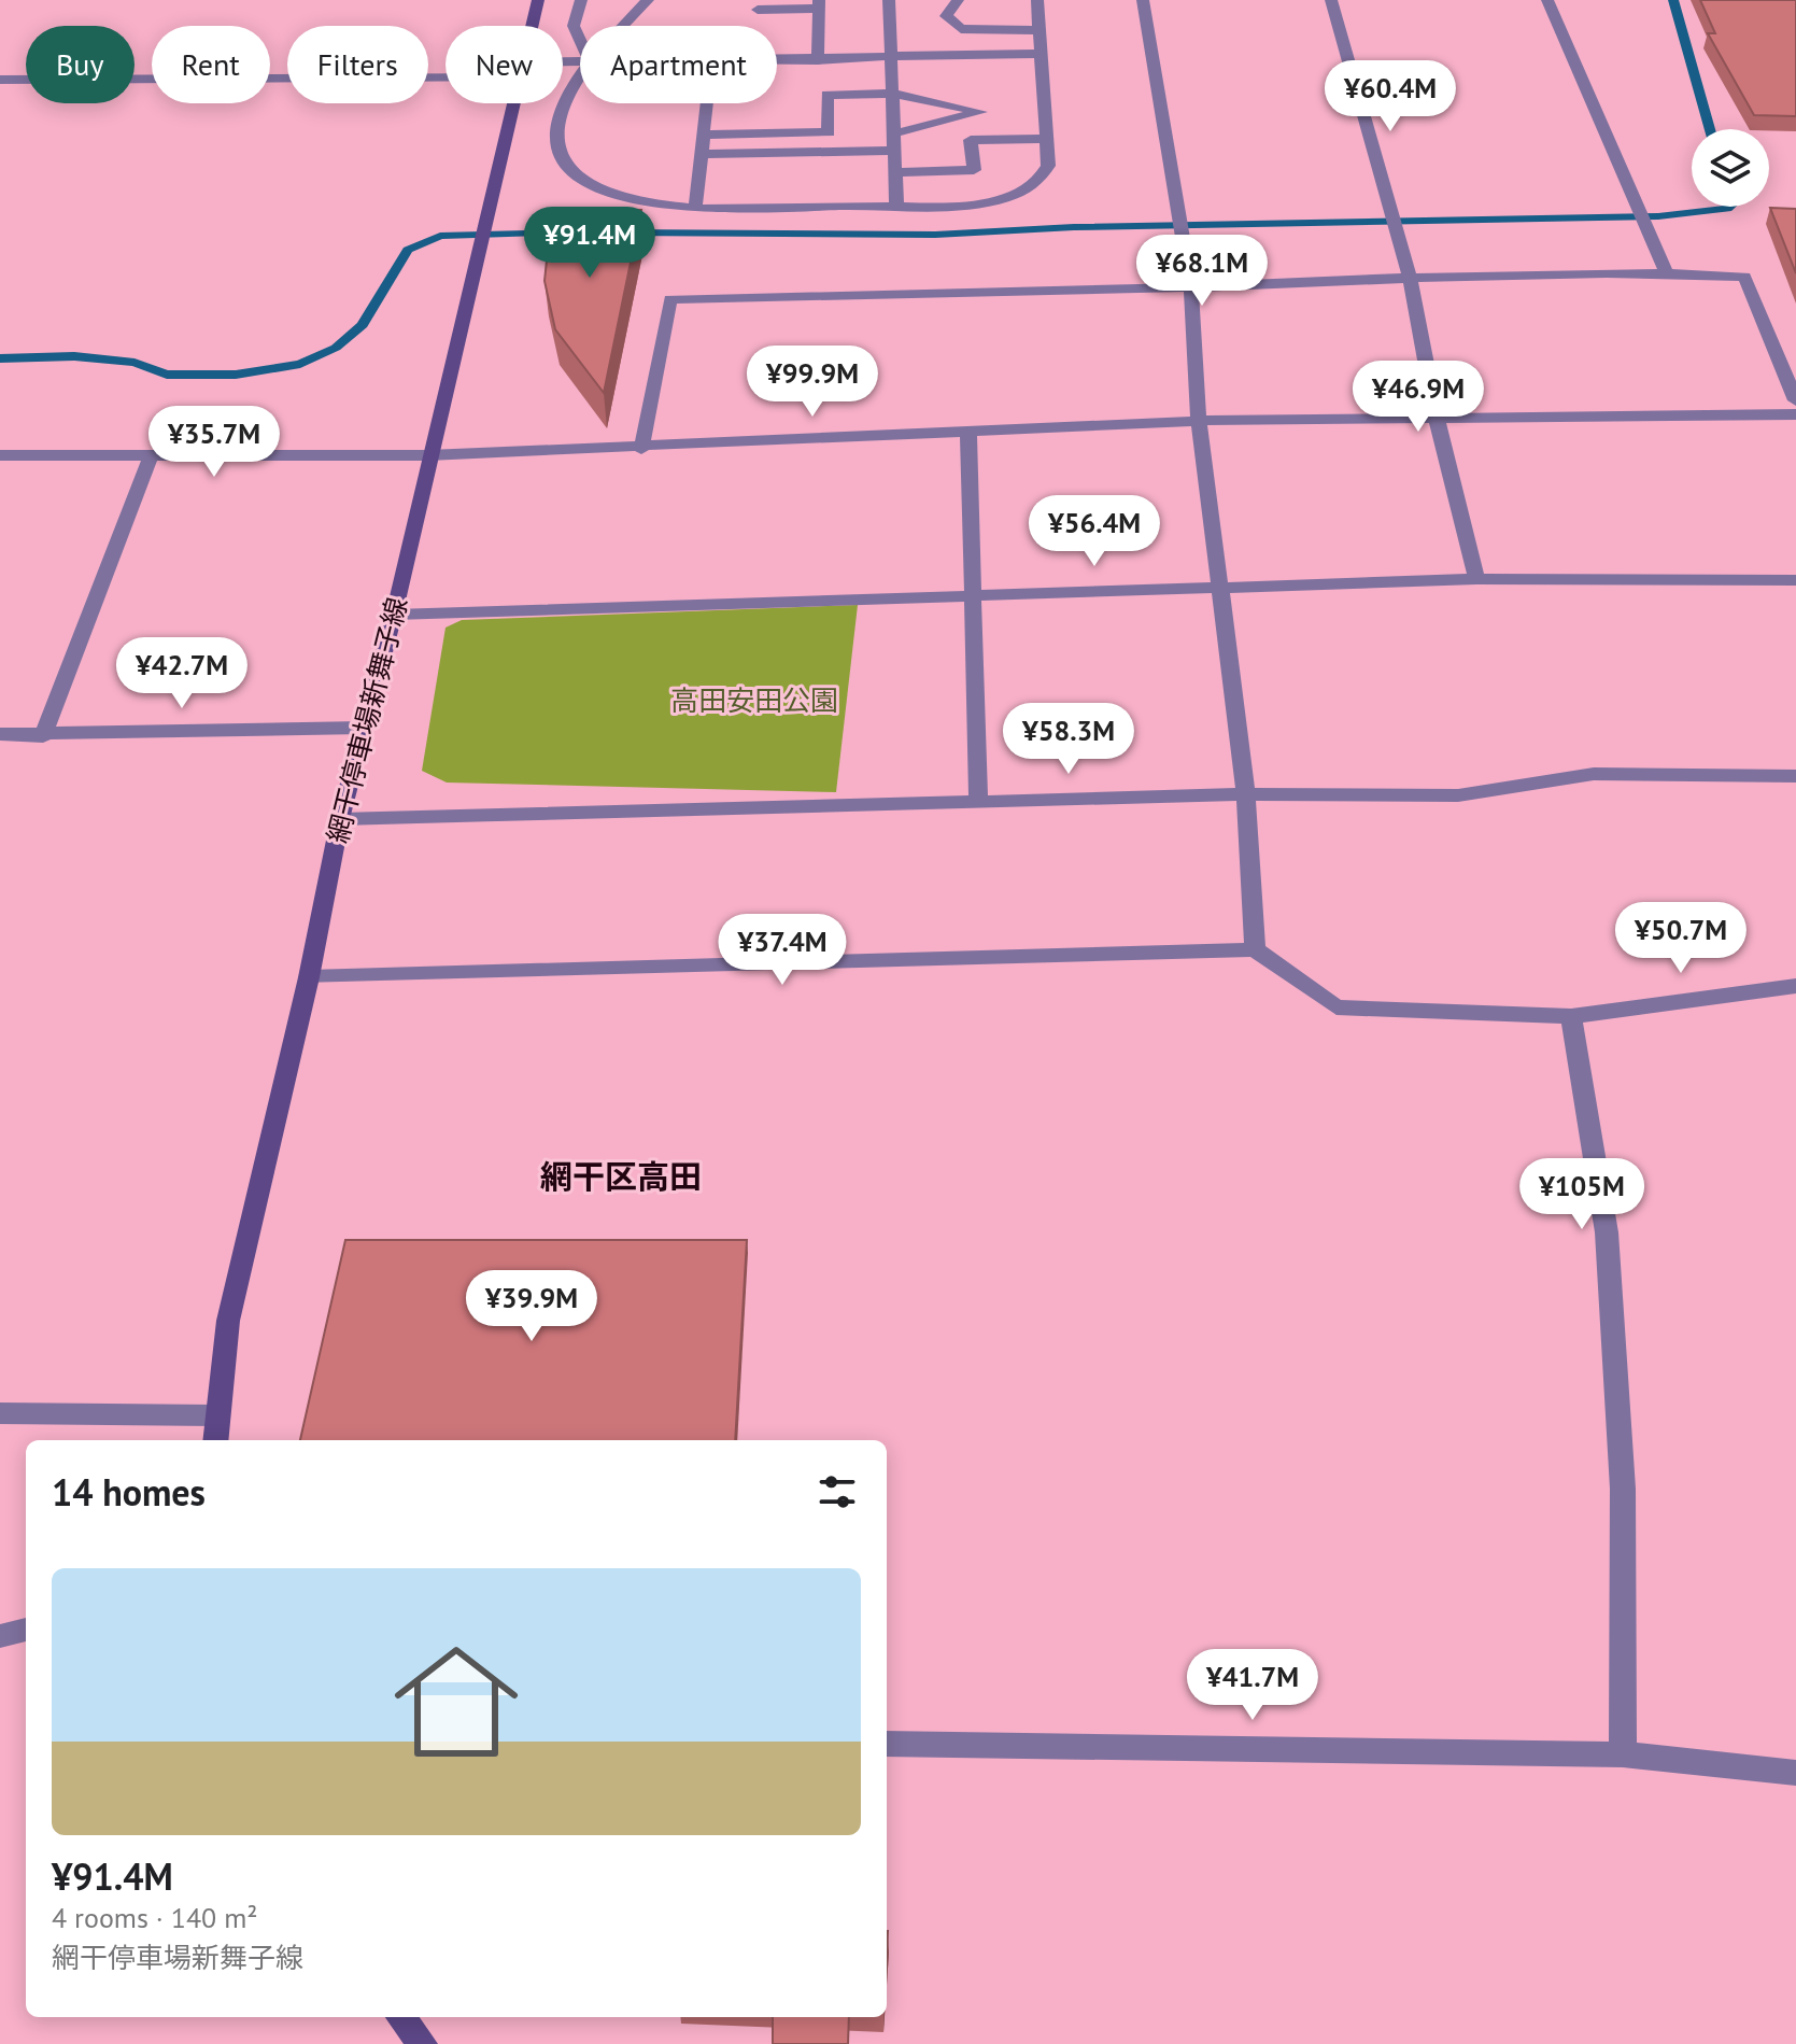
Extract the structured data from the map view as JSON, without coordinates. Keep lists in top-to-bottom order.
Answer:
{
  "streets": {
    "main road": ["網干停車場新舞子線"]
  },
  "districts": ["網干区高田"],
  "parks": ["高田安田公園"],
  "page": {
    "chip": [
      "Buy",
      "Rent",
      "Filters",
      "New",
      "Apartment"
    ],
    "price": [
      "¥60.4M",
      "¥91.4M",
      "¥68.1M",
      "¥99.9M",
      "¥46.9M",
      "¥35.7M",
      "¥56.4M",
      "¥42.7M",
      "¥58.3M",
      "¥50.7M",
      "¥37.4M",
      "¥105M",
      "¥39.9M",
      "¥41.7M"
    ],
    "heading": "14 homes",
    "list": [
      {
        "name": "¥91.4M",
        "note": "4 rooms · 140 m² · 網干停車場新舞子線"
      }
    ]
  }
}
